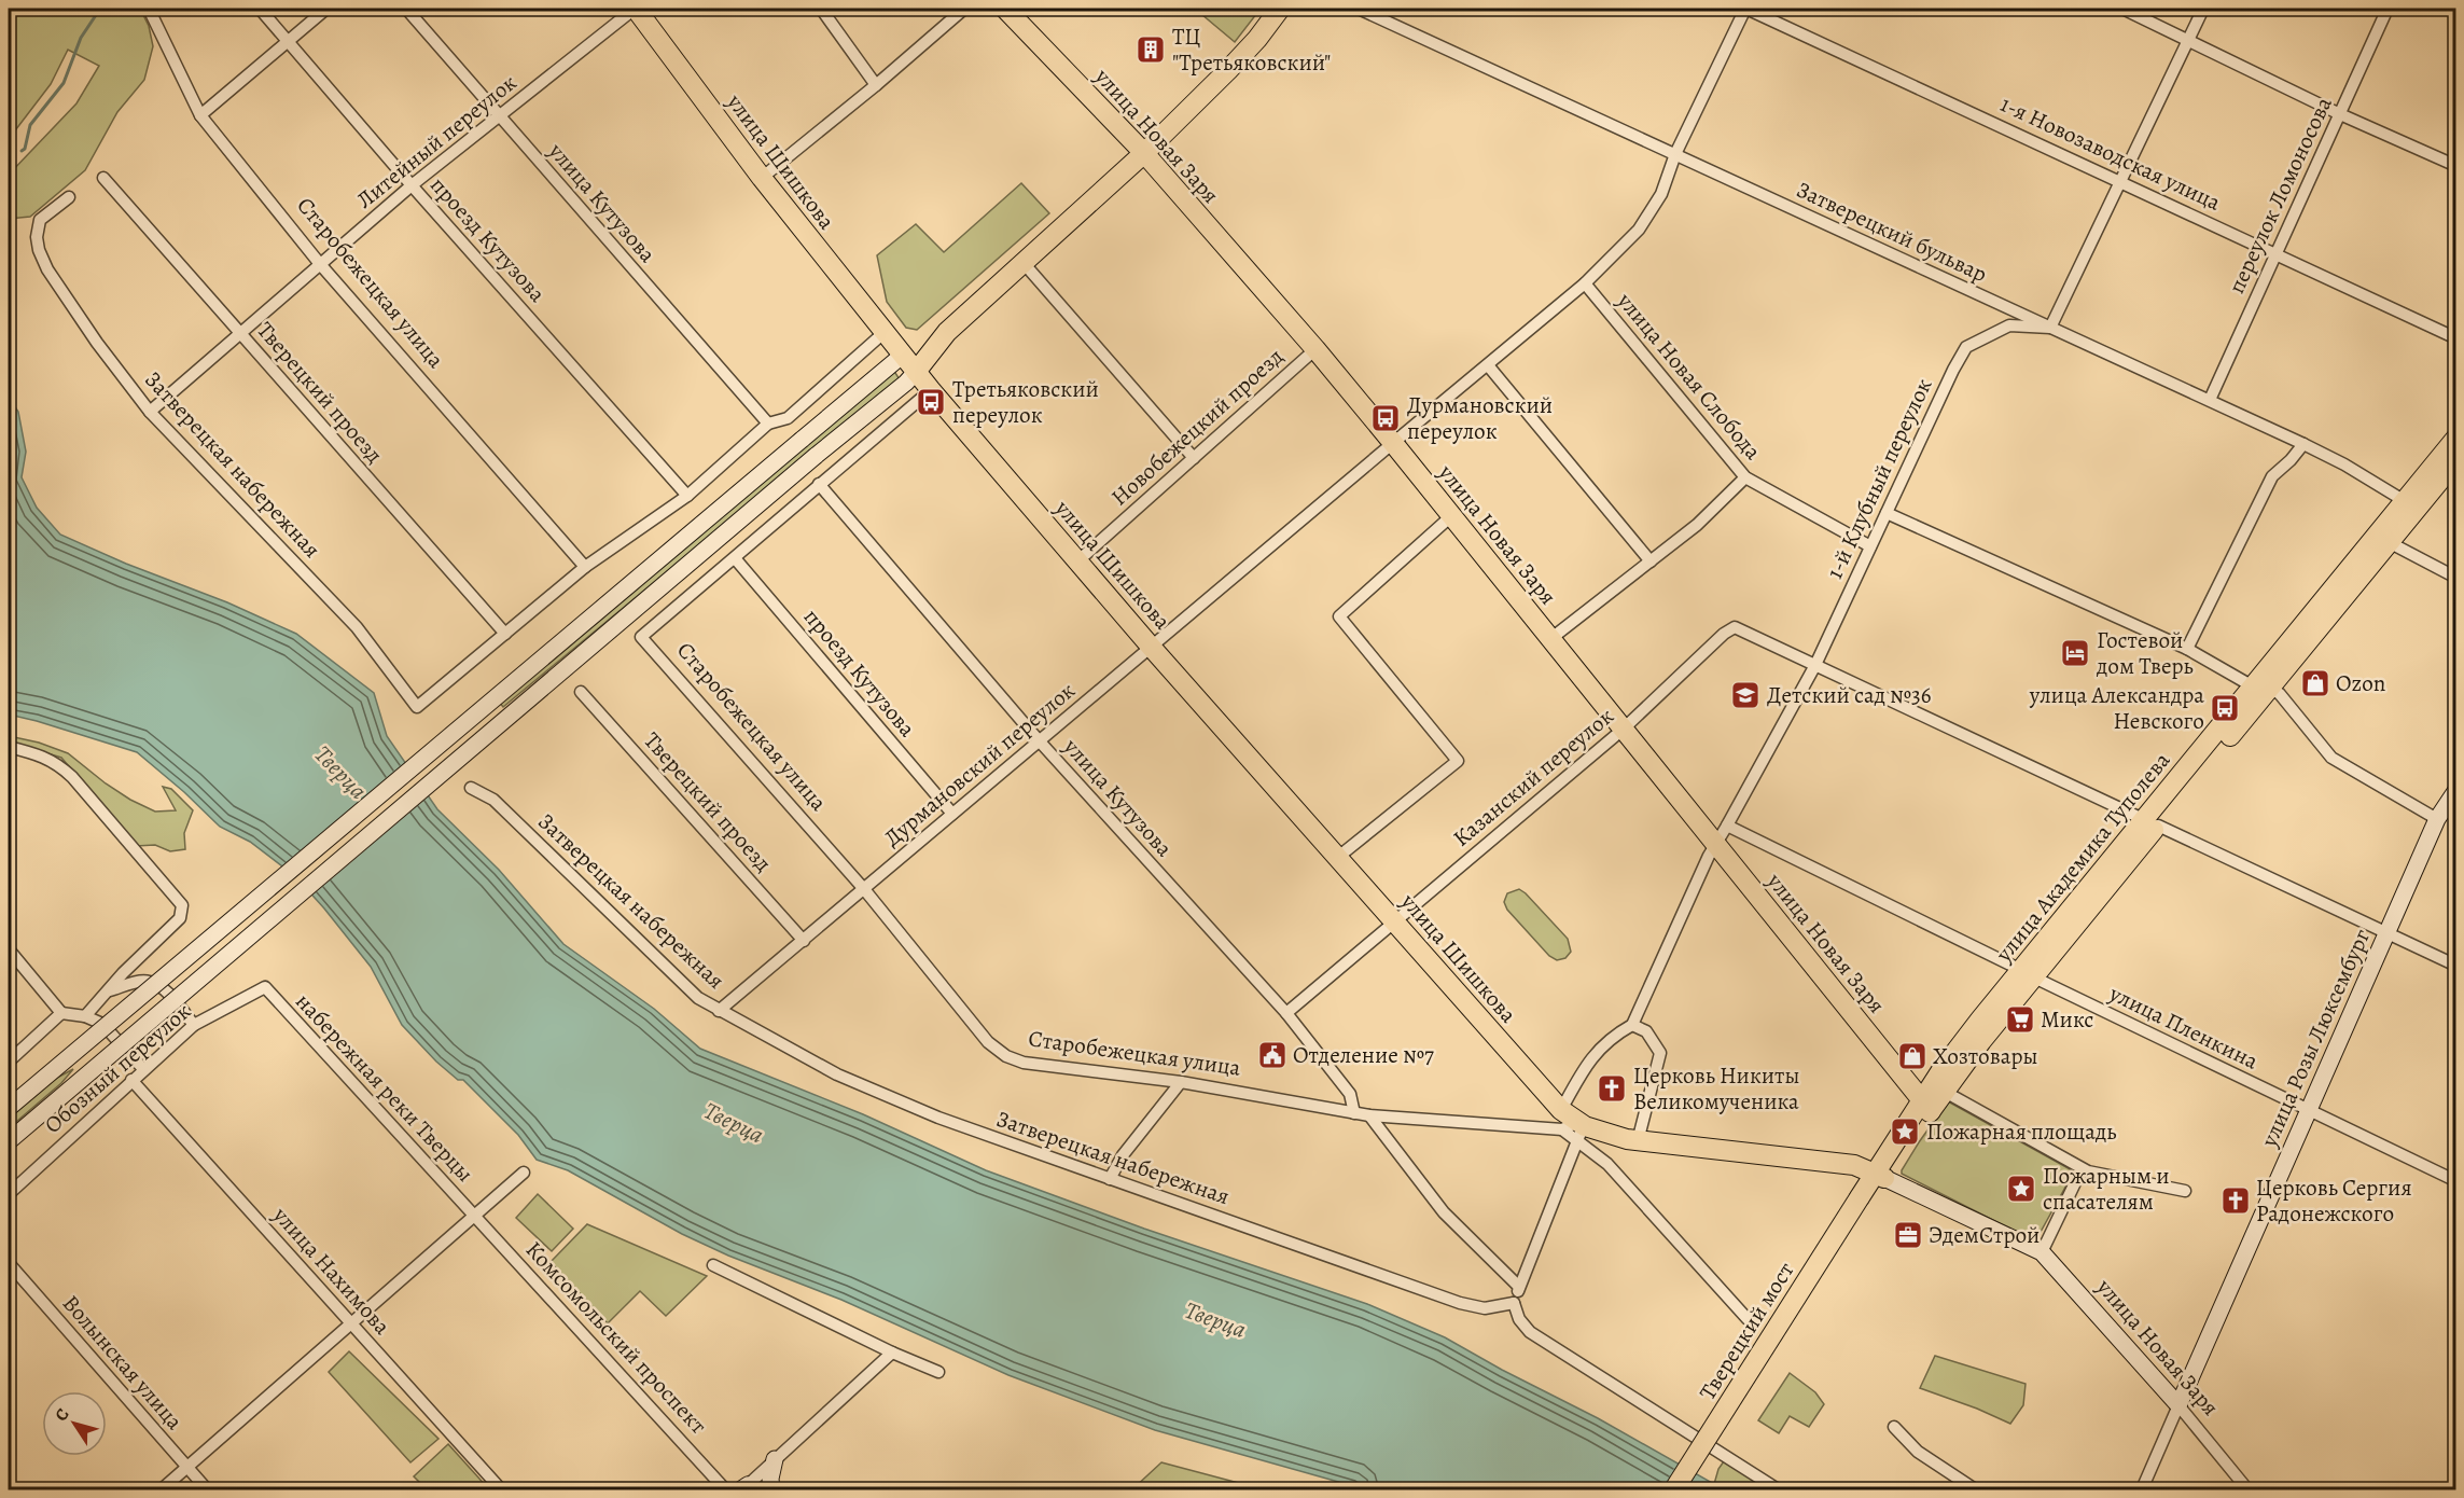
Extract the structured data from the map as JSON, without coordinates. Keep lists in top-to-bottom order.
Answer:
{
  "streets": {
    "main road": [
      "улица Новая Заря",
      "улица Шишкова",
      "Старобежецкая улица",
      "улица Академика Туполева",
      "улица Розы Люксембург",
      "Тверецкий мост"
    ],
    "street": [
      "Литейный переулок",
      "1-я Новозаводская улица",
      "переулок Ломоносова",
      "улица Кутузова",
      "Затверецкий бульвар",
      "проезд Кутузова",
      "улица Новая Слобода",
      "Тверецкий проезд",
      "Новобежецкий проезд",
      "Затверецкая набережная",
      "1-й Клубный переулок",
      "Дурмановский переулок",
      "Казанский переулок",
      "улица Пленкина",
      "Обозный переулок",
      "набережная реки Тверцы",
      "улица Нахимова",
      "Комсомольский проспект",
      "Волынская улица"
    ]
  },
  "crossings": [
    ["улица Новая Заря", "Старобежецкая улица"],
    ["улица Новая Заря", "Новобежецкий проезд"],
    ["улица Новая Заря", "1-й Клубный переулок"],
    ["улица Новая Заря", "Дурмановский переулок"],
    ["улица Новая Заря", "Казанский переулок"],
    ["улица Новая Заря", "улица Академика Туполева"],
    ["улица Новая Заря", "улица Розы Люксембург"],
    ["Литейный переулок", "улица Шишкова"],
    ["Литейный переулок", "улица Кутузова"],
    ["Литейный переулок", "проезд Кутузова"],
    ["Литейный переулок", "Старобежецкая улица"],
    ["Литейный переулок", "Тверецкий проезд"],
    ["Литейный переулок", "Затверецкая набережная"],
    ["1-я Новозаводская улица", "переулок Ломоносова"],
    ["1-я Новозаводская улица", "Дурмановский переулок"],
    ["улица Шишкова", "Старобежецкая улица"],
    ["улица Шишкова", "Новобежецкий проезд"],
    ["улица Шишкова", "Дурмановский переулок"],
    ["улица Шишкова", "Казанский переулок"],
    ["переулок Ломоносова", "Затверецкий бульвар"],
    ["улица Кутузова", "Старобежецкая улица"],
    ["улица Кутузова", "Дурмановский переулок"],
    ["улица Кутузова", "Казанский переулок"],
    ["Затверецкий бульвар", "1-й Клубный переулок"],
    ["Затверецкий бульвар", "Дурмановский переулок"],
    ["Затверецкий бульвар", "улица Академика Туполева"],
    ["проезд Кутузова", "Старобежецкая улица"],
    ["проезд Кутузова", "Дурмановский переулок"],
    ["Старобежецкая улица", "Дурмановский переулок"],
    ["Старобежецкая улица", "улица Академика Туполева"],
    ["улица Новая Слобода", "1-й Клубный переулок"],
    ["улица Новая Слобода", "Дурмановский переулок"],
    ["Тверецкий проезд", "Затверецкая набережная"],
    ["Тверецкий проезд", "Дурмановский переулок"],
    ["Затверецкая набережная", "Дурмановский переулок"],
    ["1-й Клубный переулок", "Казанский переулок"],
    ["1-й Клубный переулок", "улица Пленкина"],
    ["улица Академика Туполева", "улица Пленкина"],
    ["улица Академика Туполева", "Тверецкий мост"],
    ["улица Пленкина", "улица Розы Люксембург"],
    ["Обозный переулок", "набережная реки Тверцы"],
    ["Обозный переулок", "улица Нахимова"],
    ["набережная реки Тверцы", "Комсомольский проспект"]
  ],
  "water": ["Тверца"],
  "places": {
    "building": ["ТЦ \"Третьяковский\""],
    "bus stop": ["Третьяковский переулок", "Дурмановский переулок", "улица Александра Невского"],
    "hotel": ["Гостевой дом Тверь"],
    "shop": ["Ozon", "Хозтовары"],
    "school or university": ["Детский сад №36"],
    "supermarket": ["Микс"],
    "public building": ["Отделение №7"],
    "church": ["Церковь Никиты Великомученика", "Церковь Сергия Радонежского"],
    "place": ["Пожарная площадь", "Пожарным и спасателям"],
    "office": ["ЭдемСтрой"]
  },
  "north": "top left"
}
